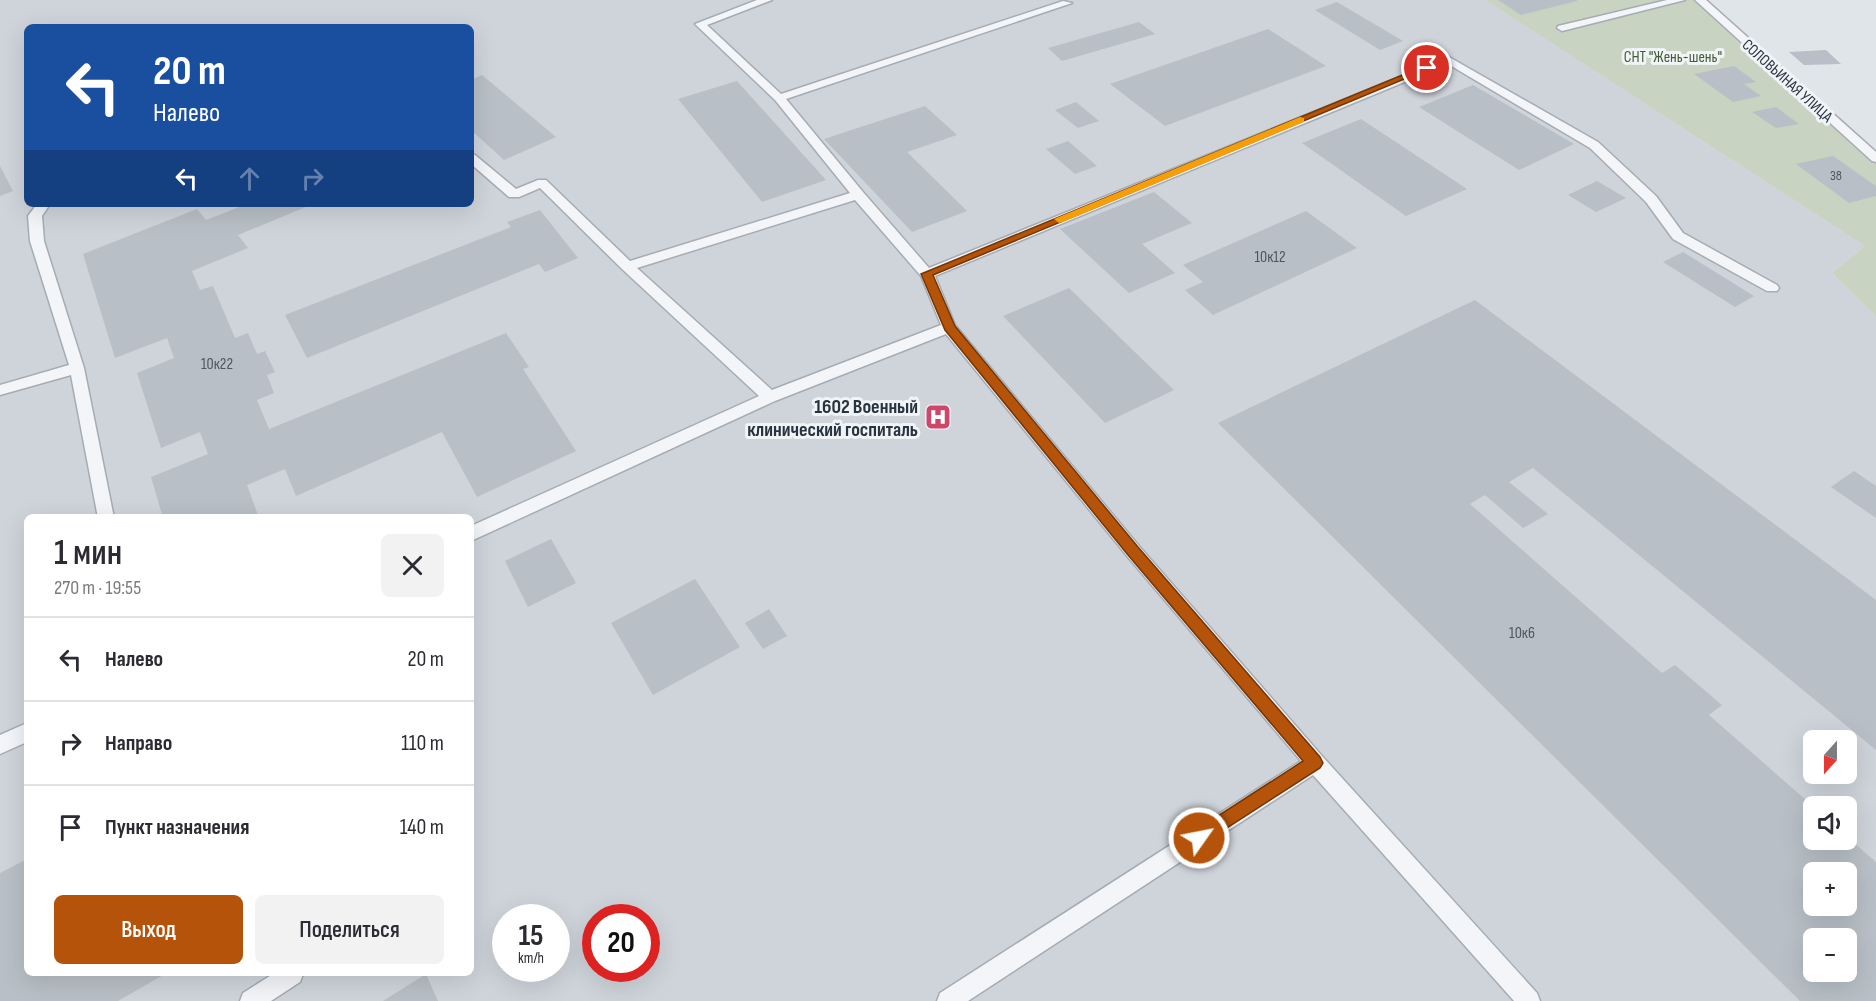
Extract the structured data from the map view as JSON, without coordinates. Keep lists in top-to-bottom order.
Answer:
{
  "streets": {
    "lane": ["СОЛОВЬИНАЯ УЛИЦА"]
  },
  "parks": ["СНТ \"Жень-шень\""],
  "places": {
    "hospital": ["1602 Военный клинический госпиталь"]
  },
  "house_numbers": [
    "38",
    "10к12",
    "10к22",
    "10к6"
  ],
  "north": "bottom",
  "page": {
    "turn": ["20 m", "Налево"],
    "heading": ["1 мин", "270 m · 19:55"],
    "list": [
      {
        "name": "Налево",
        "value": "20 m"
      },
      {
        "name": "Направо",
        "value": "110 m"
      },
      {
        "name": "Пункт назначения",
        "value": "140 m"
      }
    ],
    "map_buttons": ["+", "−"],
    "buttons": ["Выход", "Поделиться"],
    "speed": "15 km/h",
    "limit": "20"
  }
}
